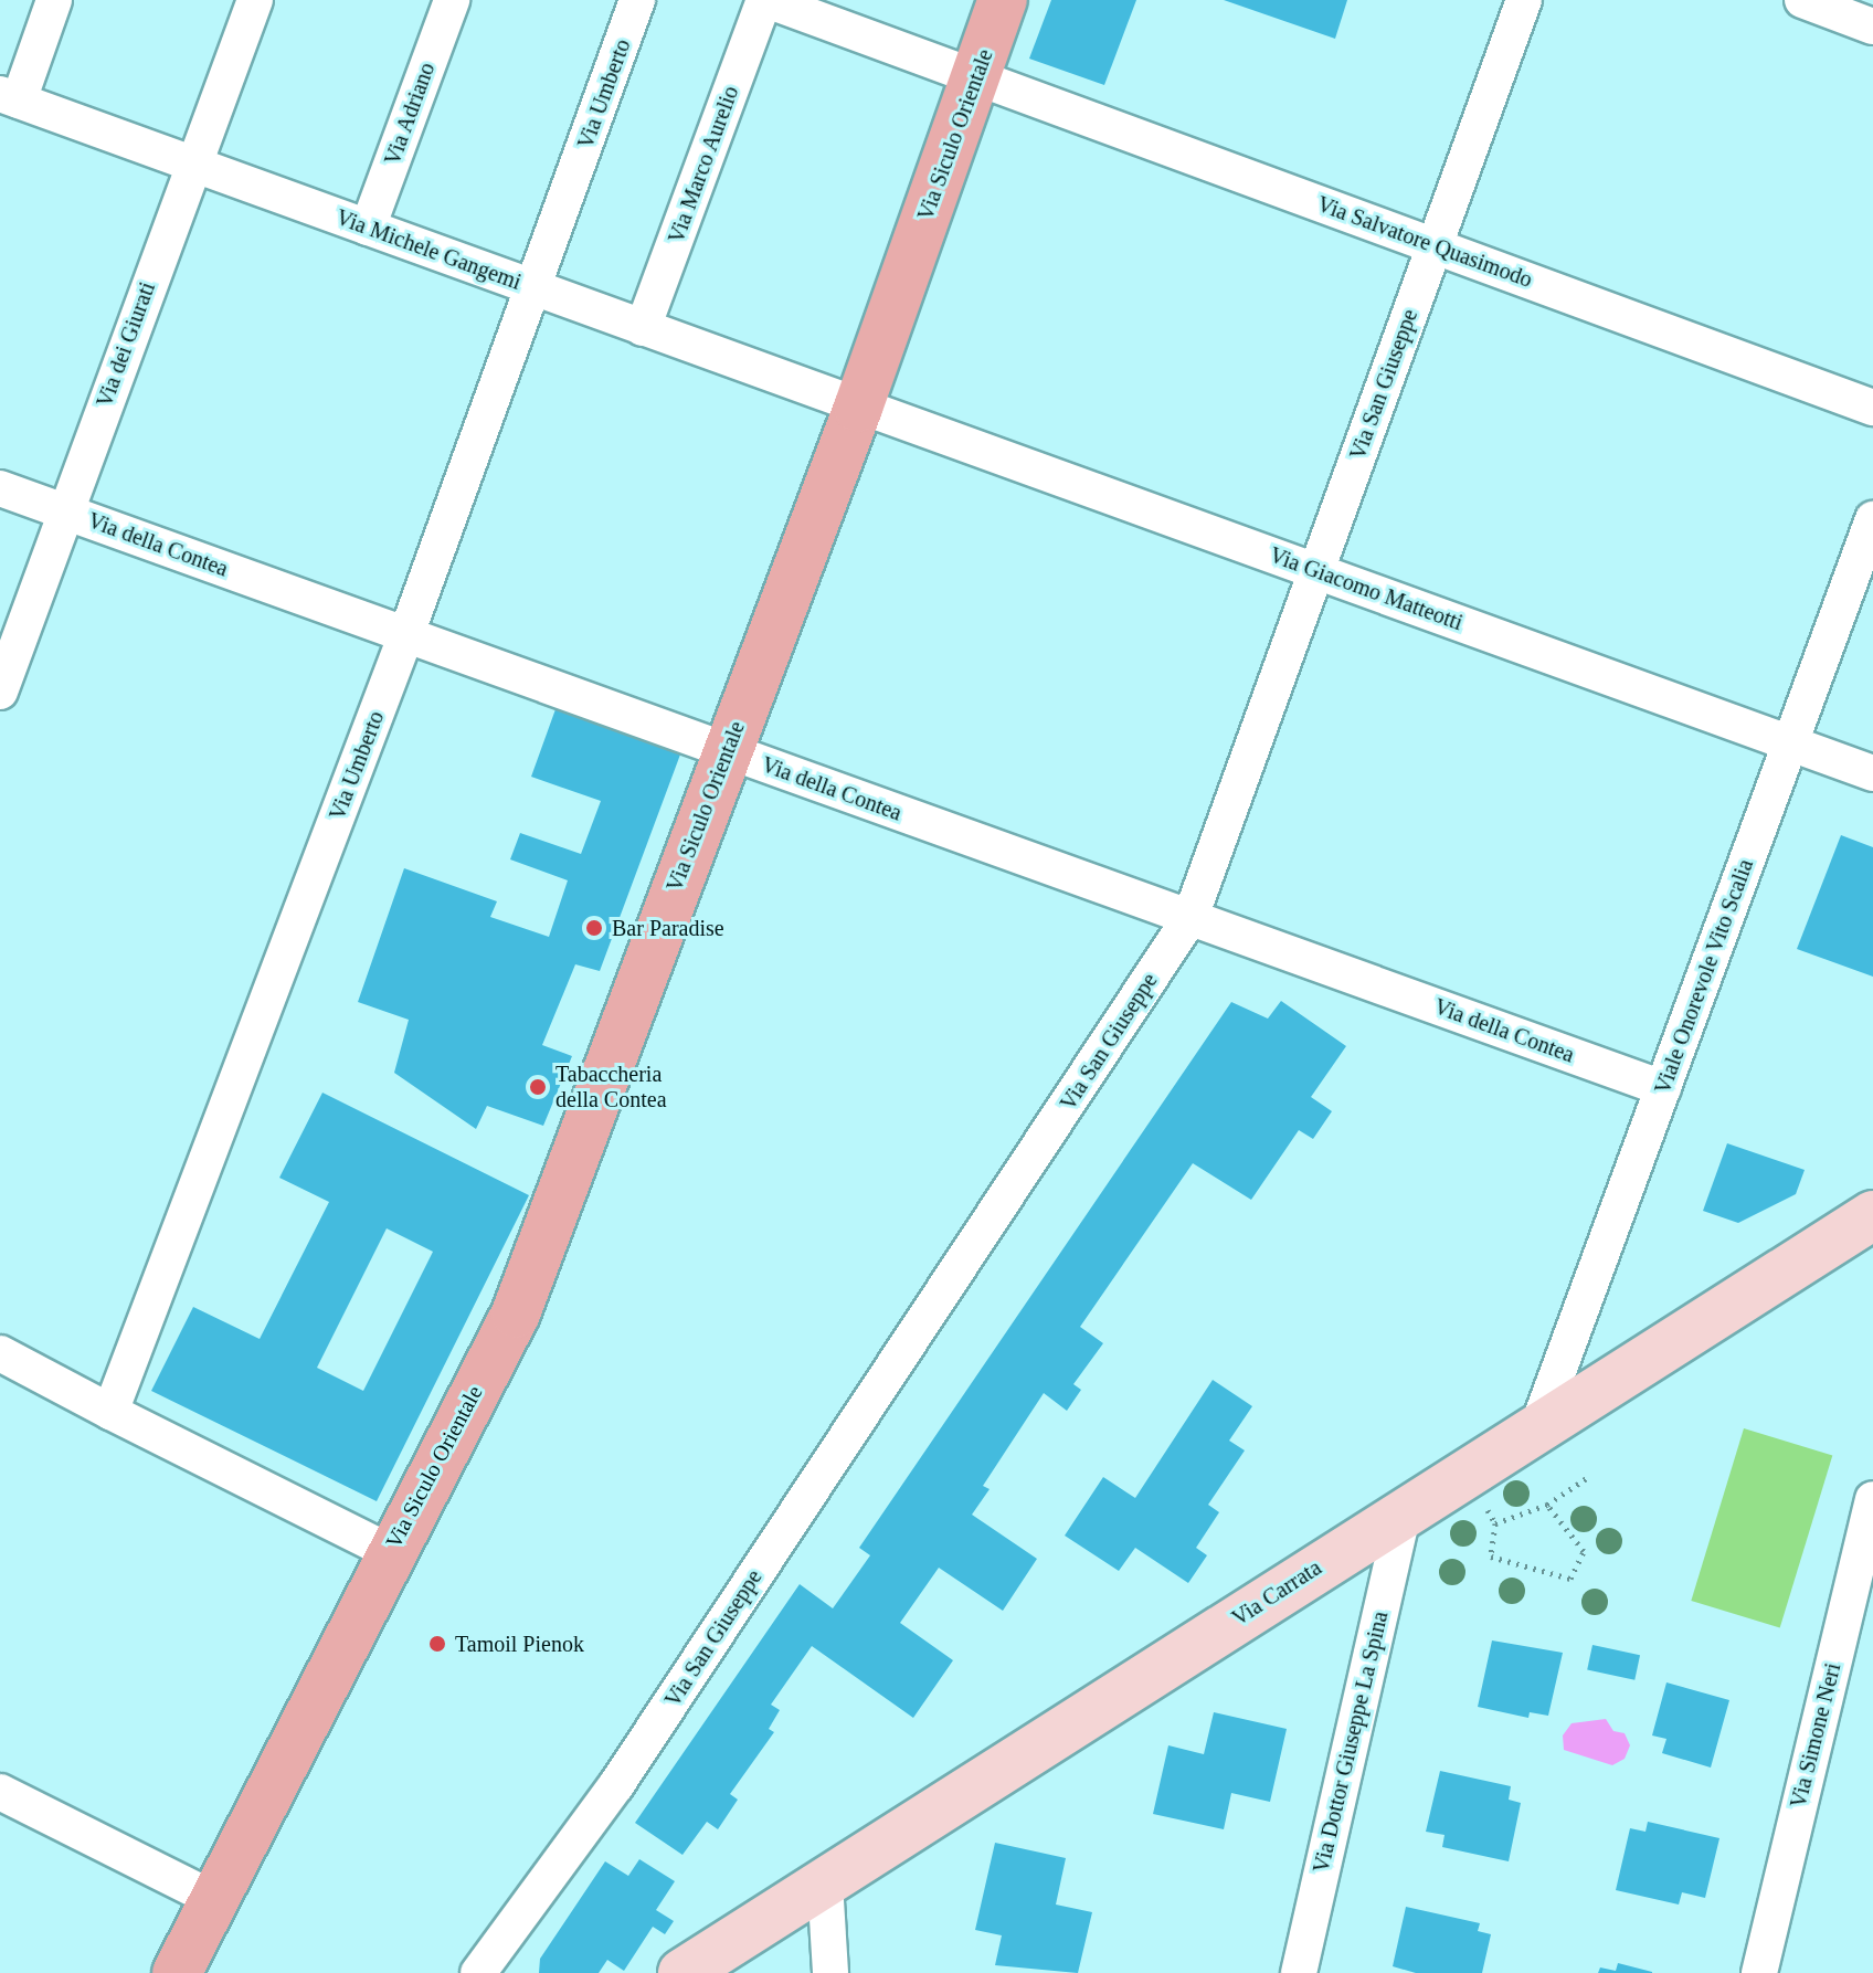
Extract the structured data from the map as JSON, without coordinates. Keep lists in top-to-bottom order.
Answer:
{
  "streets": {
    "main road": ["Via Siculo Orientale"],
    "street": [
      "Via Umberto",
      "Via Adriano",
      "Via Marco Aurelio",
      "Via Salvatore Quasimodo",
      "Via Michele Gangemi",
      "Via dei Giurati",
      "Via San Giuseppe",
      "Via della Contea",
      "Via Giacomo Matteotti",
      "Viale Onorevole Vito Scalia",
      "Via Carrata",
      "Via Simone Neri",
      "Via Dottor Giuseppe La Spina"
    ]
  },
  "crossings": [
    ["Via Umberto", "Via Michele Gangemi"],
    ["Via Umberto", "Via della Contea"],
    ["Via Adriano", "Via Michele Gangemi"],
    ["Via Siculo Orientale", "Via Salvatore Quasimodo"],
    ["Via Siculo Orientale", "Via Michele Gangemi"],
    ["Via Siculo Orientale", "Via della Contea"],
    ["Via Siculo Orientale", "Via Giacomo Matteotti"],
    ["Via Marco Aurelio", "Via Salvatore Quasimodo"],
    ["Via Marco Aurelio", "Via Michele Gangemi"],
    ["Via Salvatore Quasimodo", "Via San Giuseppe"],
    ["Via Michele Gangemi", "Via dei Giurati"],
    ["Via Michele Gangemi", "Via Giacomo Matteotti"],
    ["Via dei Giurati", "Via della Contea"],
    ["Via San Giuseppe", "Via della Contea"],
    ["Via San Giuseppe", "Via Giacomo Matteotti"],
    ["Via della Contea", "Viale Onorevole Vito Scalia"],
    ["Via Giacomo Matteotti", "Viale Onorevole Vito Scalia"],
    ["Viale Onorevole Vito Scalia", "Via Carrata"],
    ["Via Carrata", "Via Dottor Giuseppe La Spina"]
  ],
  "places": ["Bar Paradise", "Tabaccheria della Contea", "Tamoil Pienok"]
}
